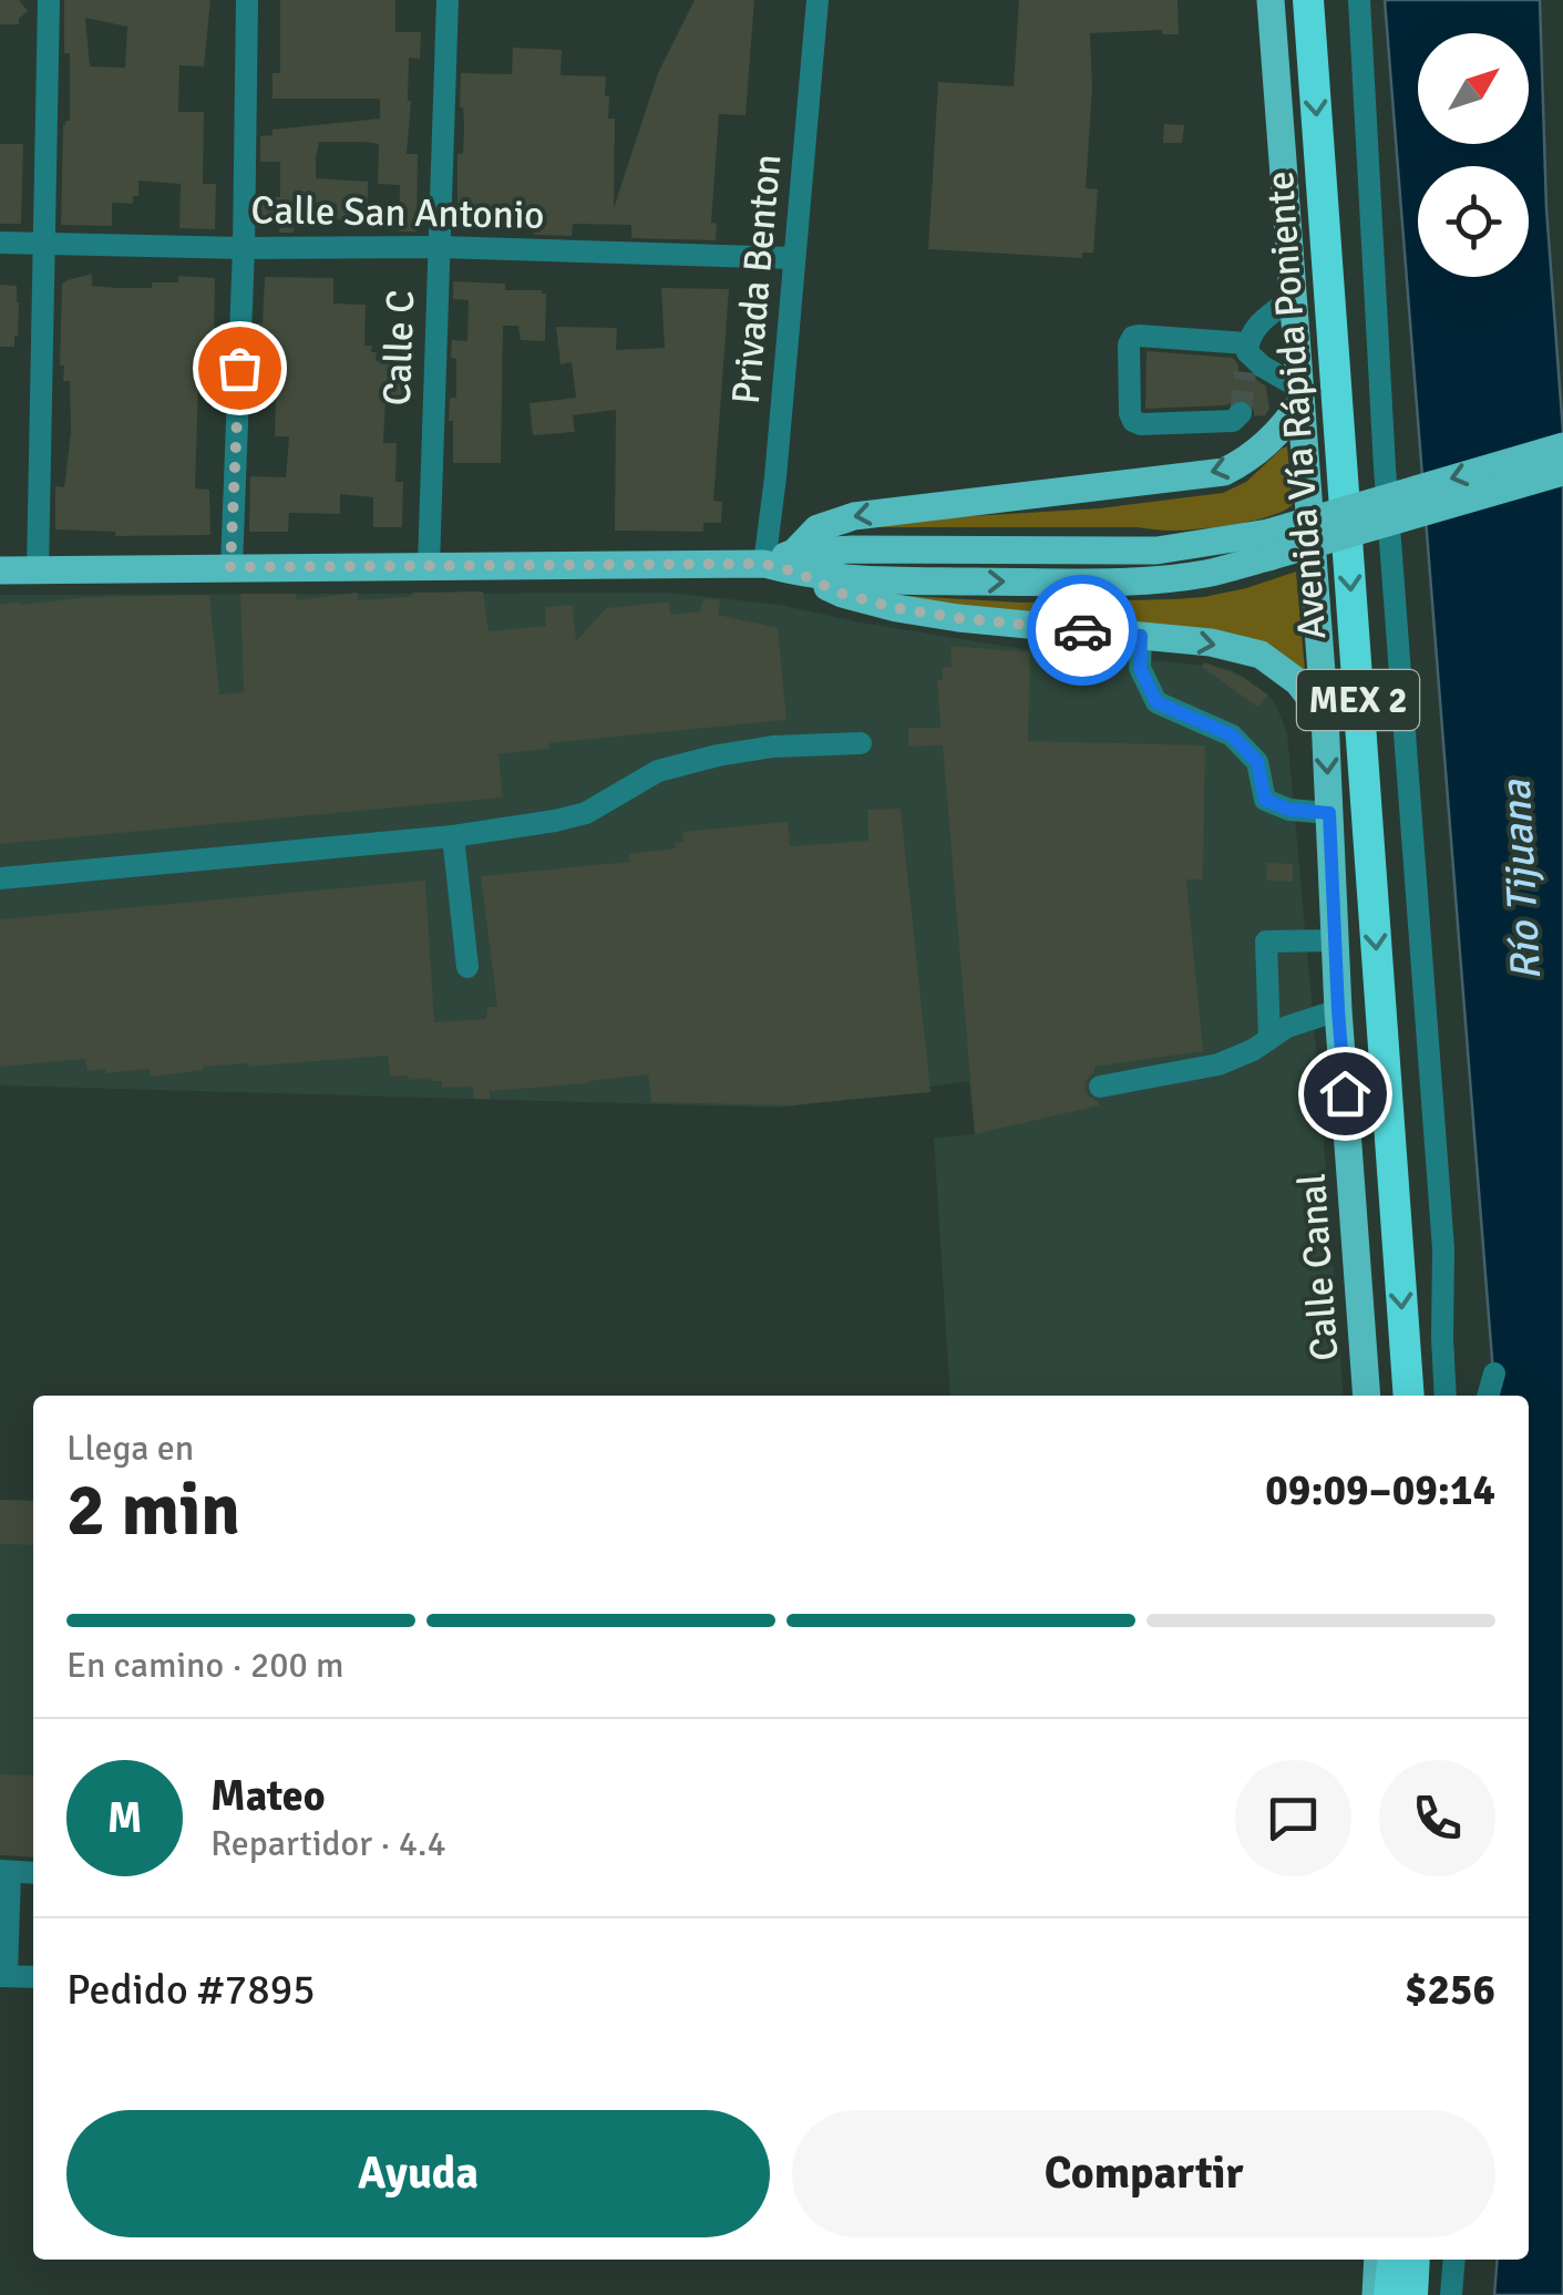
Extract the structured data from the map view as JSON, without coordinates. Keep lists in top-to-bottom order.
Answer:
{
  "streets": {
    "highway": ["Avenida Vía Rápida Poniente", "MEX 2"],
    "main road": ["Calle Canal"],
    "street": ["Calle San Antonio", "Privada Benton", "Calle C"]
  },
  "crossings": [
    ["Calle San Antonio", "Privada Benton"],
    ["Calle San Antonio", "Calle C"]
  ],
  "one_way": ["Avenida Vía Rápida Poniente"],
  "water": ["Río Tijuana"],
  "north": "top right",
  "page": {
    "heading": ["2 min", "Llega en", "09:09–09:14"],
    "panel": [
      "Mateo",
      "Repartidor · 4.4",
      "Pedido #7895",
      "$256"
    ],
    "bar": "En camino · 200 m",
    "round": "M",
    "buttons": ["Ayuda", "Compartir"]
  }
}
